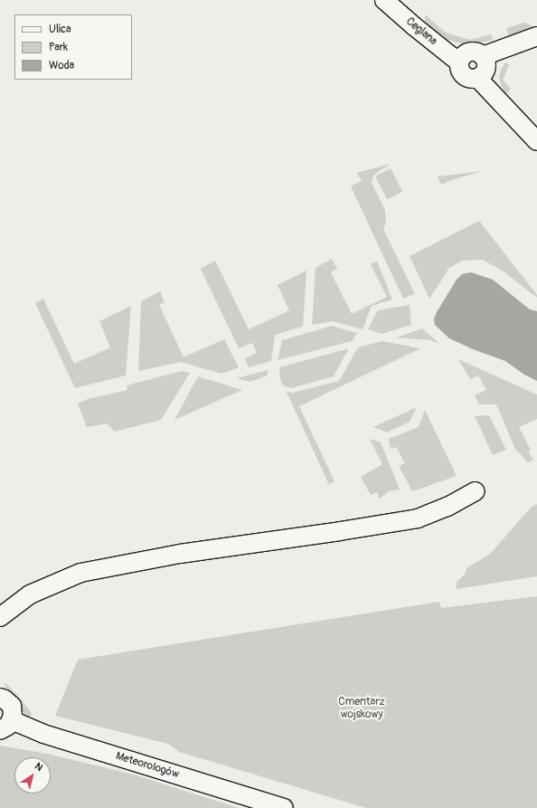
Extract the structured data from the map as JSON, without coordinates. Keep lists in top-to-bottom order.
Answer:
{
  "streets": {
    "street": ["Ceglana", "Meteorologów"]
  },
  "parks": ["Cmentarz wojskowy"],
  "legend": ["Ulica", "Park", "Woda"],
  "north": "top right"
}
